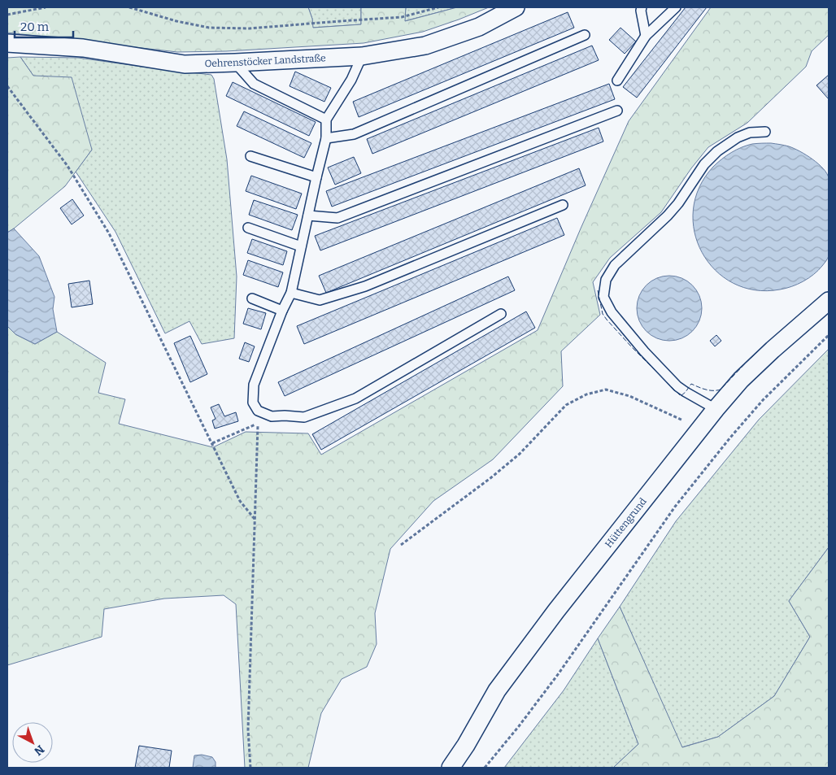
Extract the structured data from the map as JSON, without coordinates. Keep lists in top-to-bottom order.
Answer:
{
  "streets": {
    "street": ["Oehrenstöcker Landstraße", "Hüttengrund"]
  },
  "scale_bar": "20 m",
  "north": "bottom right"
}
